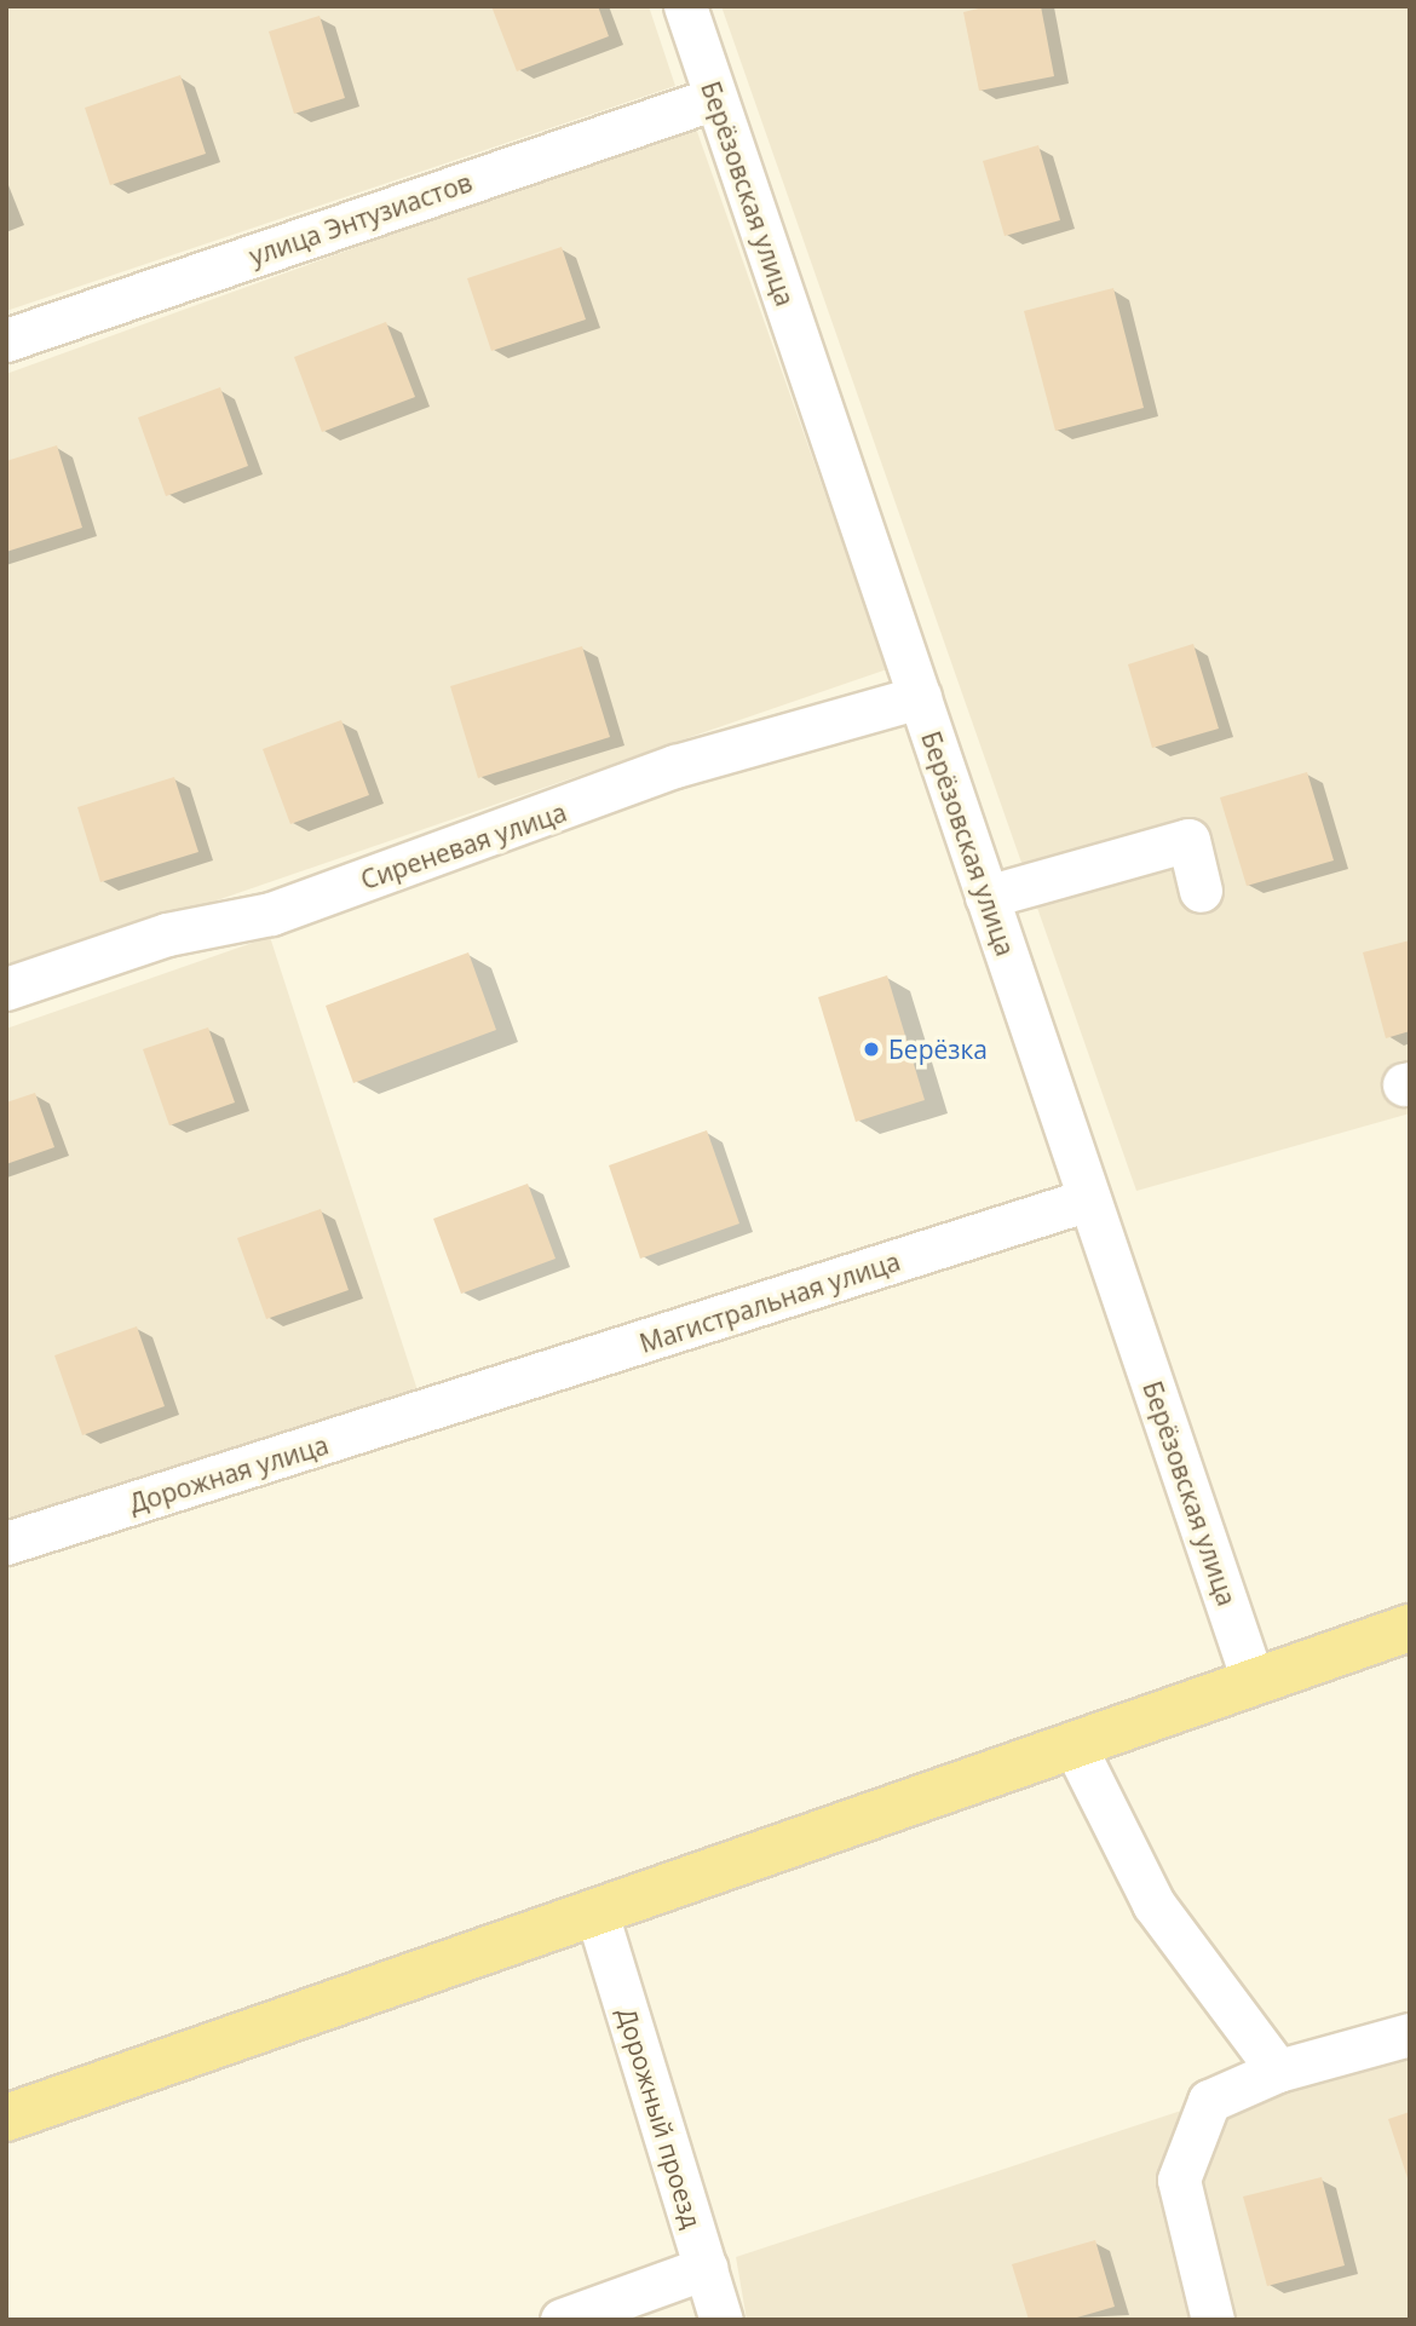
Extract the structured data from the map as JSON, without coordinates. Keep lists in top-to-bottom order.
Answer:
{
  "streets": {
    "street": [
      "Берёзовская улица",
      "улица Энтузиастов",
      "Сиреневая улица",
      "Магистральная улица",
      "Дорожная улица",
      "Дорожный проезд"
    ]
  },
  "crossings": [
    ["Берёзовская улица", "улица Энтузиастов"],
    ["Берёзовская улица", "Сиреневая улица"],
    ["Берёзовская улица", "Магистральная улица"],
    ["Магистральная улица", "Дорожная улица"]
  ],
  "places": ["Берёзка"]
}
